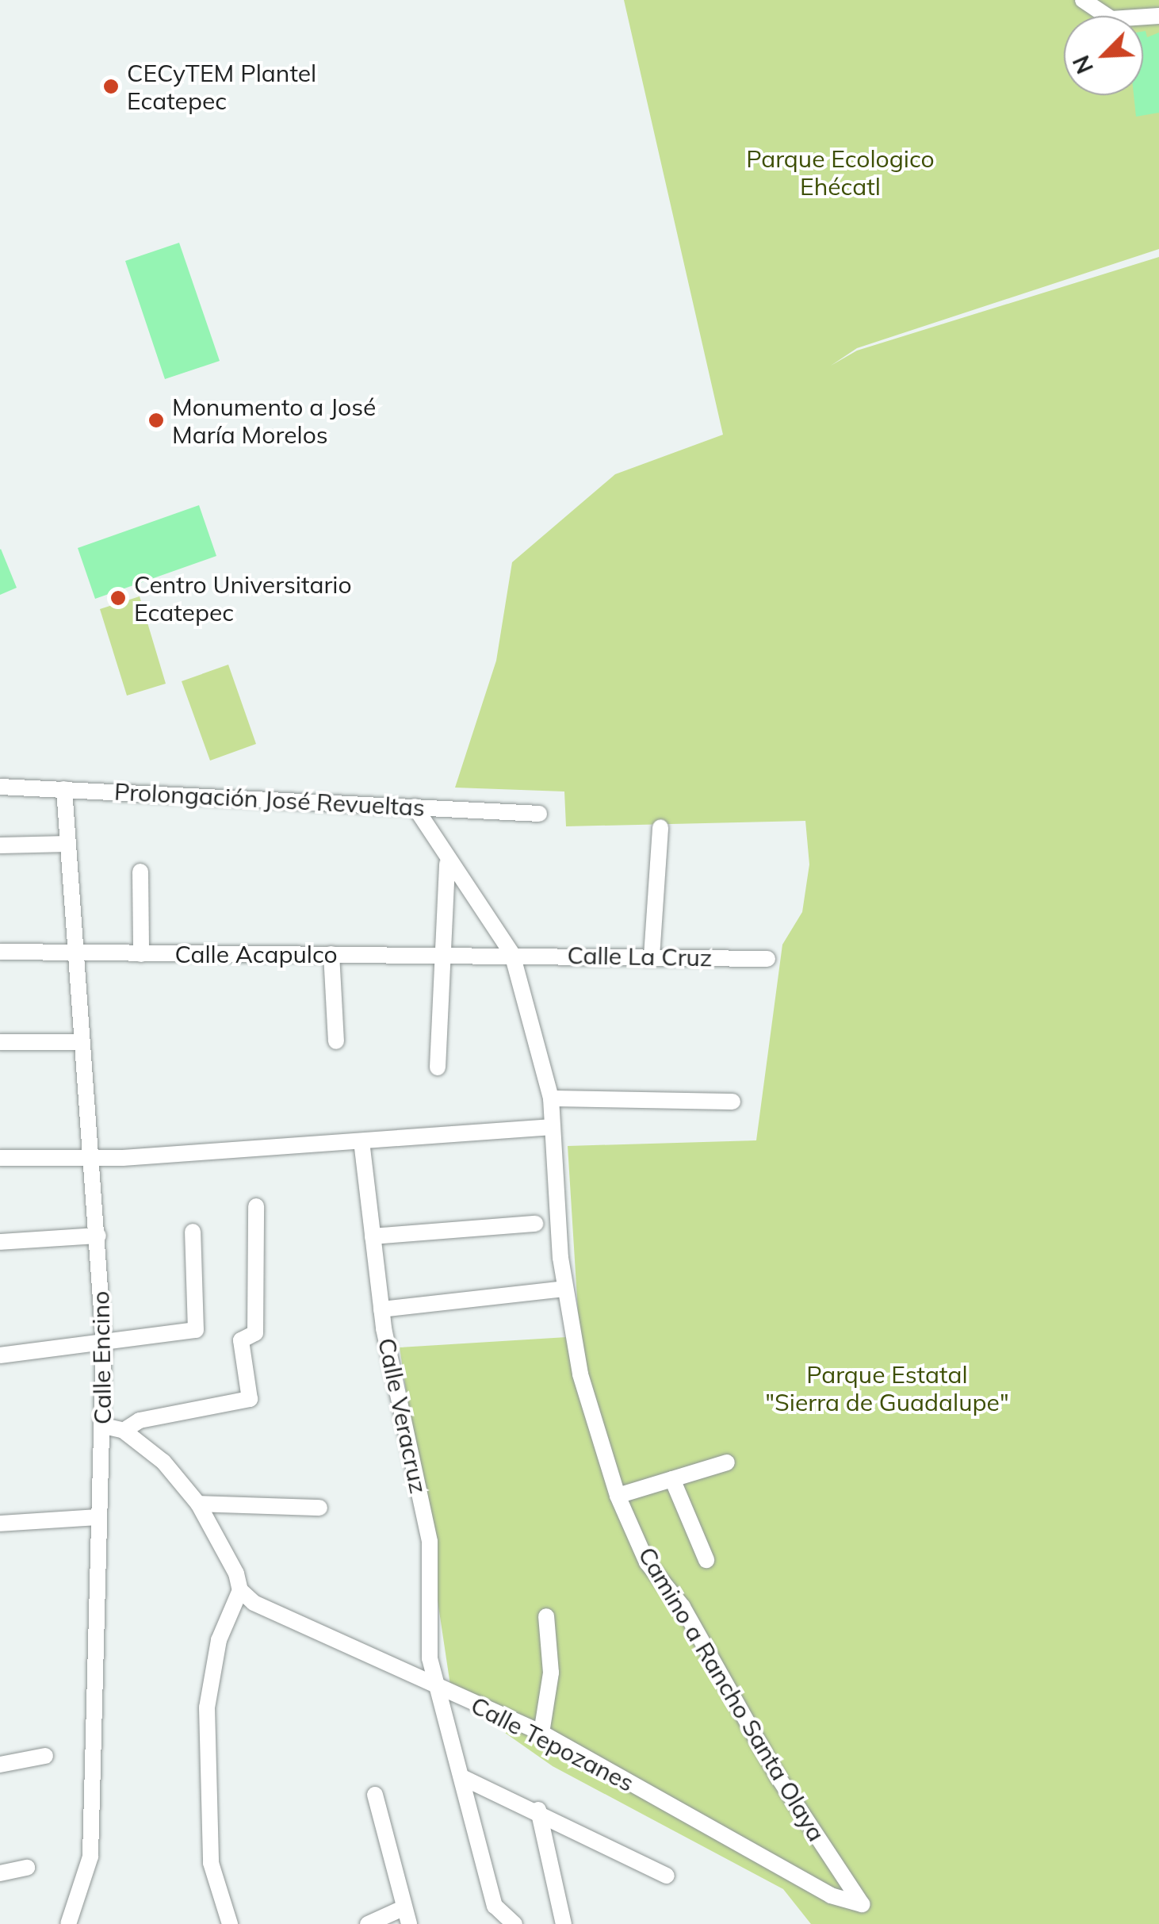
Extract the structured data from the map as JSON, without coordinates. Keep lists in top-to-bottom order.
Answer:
{
  "streets": {
    "street": [
      "Prolongación José Revueltas",
      "Calle Acapulco",
      "Calle La Cruz",
      "Calle Encino",
      "Calle Veracruz",
      "Camino a Rancho Santa Olaya",
      "Calle Tepozanes"
    ]
  },
  "crossings": [
    ["Prolongación José Revueltas", "Calle Encino"],
    ["Prolongación José Revueltas", "Camino a Rancho Santa Olaya"],
    ["Calle Acapulco", "Calle La Cruz"],
    ["Calle Acapulco", "Calle Encino"],
    ["Calle Acapulco", "Camino a Rancho Santa Olaya"],
    ["Calle La Cruz", "Camino a Rancho Santa Olaya"],
    ["Calle Veracruz", "Calle Tepozanes"],
    ["Camino a Rancho Santa Olaya", "Calle Tepozanes"]
  ],
  "parks": ["Parque Ecologico Ehécatl", "Parque Estatal \"Sierra de Guadalupe\""],
  "places": ["CECyTEM Plantel Ecatepec", "Monumento a José María Morelos", "Centro Universitario Ecatepec"],
  "north": "bottom left"
}
